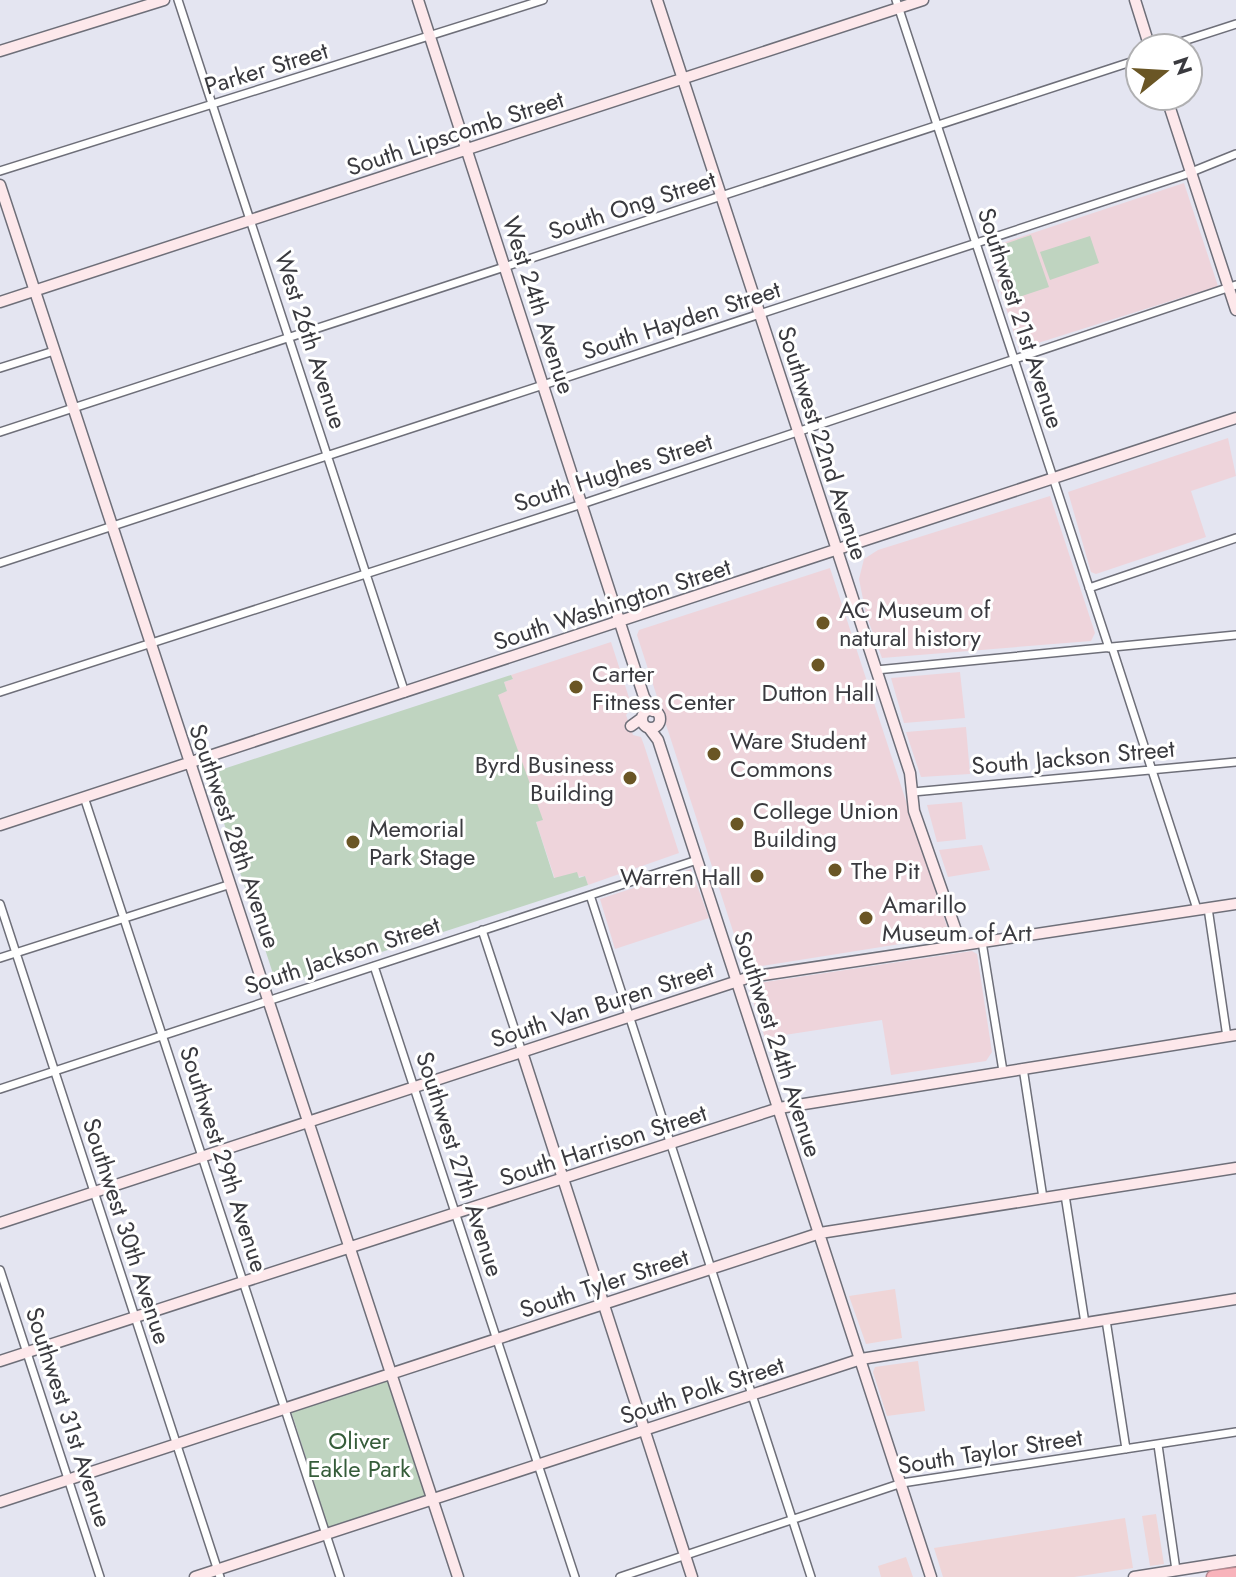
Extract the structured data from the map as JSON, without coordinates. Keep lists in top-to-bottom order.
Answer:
{
  "streets": {
    "main road": [
      "South Lipscomb Street",
      "West 24th Avenue",
      "Southwest 22nd Avenue",
      "South Washington Street",
      "Southwest 28th Avenue",
      "South Van Buren Street",
      "Southwest 24th Avenue",
      "South Harrison Street",
      "South Tyler Street",
      "South Polk Street"
    ],
    "street": [
      "Parker Street",
      "South Ong Street",
      "Southwest 21st Avenue",
      "South Hayden Street",
      "West 26th Avenue",
      "South Hughes Street",
      "South Jackson Street",
      "Southwest 29th Avenue",
      "Southwest 27th Avenue",
      "Southwest 30th Avenue",
      "Southwest 31st Avenue",
      "South Taylor Street"
    ]
  },
  "crossings": [
    ["Parker Street", "West 24th Avenue"],
    ["Parker Street", "West 26th Avenue"],
    ["South Lipscomb Street", "West 24th Avenue"],
    ["South Lipscomb Street", "Southwest 21st Avenue"],
    ["South Lipscomb Street", "West 26th Avenue"],
    ["South Lipscomb Street", "Southwest 22nd Avenue"],
    ["South Lipscomb Street", "Southwest 28th Avenue"],
    ["South Ong Street", "West 24th Avenue"],
    ["South Ong Street", "Southwest 21st Avenue"],
    ["South Ong Street", "West 26th Avenue"],
    ["South Ong Street", "Southwest 22nd Avenue"],
    ["South Ong Street", "Southwest 28th Avenue"],
    ["West 24th Avenue", "South Hayden Street"],
    ["West 24th Avenue", "South Hughes Street"],
    ["West 24th Avenue", "South Washington Street"],
    ["West 24th Avenue", "Southwest 24th Avenue"],
    ["Southwest 21st Avenue", "South Hayden Street"],
    ["Southwest 21st Avenue", "South Hughes Street"],
    ["Southwest 21st Avenue", "South Washington Street"],
    ["Southwest 21st Avenue", "South Jackson Street"],
    ["Southwest 21st Avenue", "South Van Buren Street"],
    ["Southwest 21st Avenue", "South Harrison Street"],
    ["South Hayden Street", "West 26th Avenue"],
    ["South Hayden Street", "Southwest 22nd Avenue"],
    ["South Hayden Street", "Southwest 28th Avenue"],
    ["West 26th Avenue", "South Hughes Street"],
    ["West 26th Avenue", "South Washington Street"],
    ["Southwest 22nd Avenue", "South Hughes Street"],
    ["Southwest 22nd Avenue", "South Washington Street"],
    ["Southwest 22nd Avenue", "South Jackson Street"],
    ["Southwest 22nd Avenue", "South Van Buren Street"],
    ["South Hughes Street", "Southwest 28th Avenue"],
    ["South Washington Street", "Southwest 28th Avenue"],
    ["South Washington Street", "Southwest 24th Avenue"],
    ["South Washington Street", "Southwest 29th Avenue"],
    ["South Jackson Street", "Southwest 28th Avenue"],
    ["South Jackson Street", "Southwest 24th Avenue"],
    ["South Jackson Street", "Southwest 29th Avenue"],
    ["South Jackson Street", "Southwest 27th Avenue"],
    ["South Jackson Street", "Southwest 30th Avenue"],
    ["Southwest 28th Avenue", "South Van Buren Street"],
    ["Southwest 28th Avenue", "South Harrison Street"],
    ["Southwest 28th Avenue", "South Tyler Street"],
    ["Southwest 28th Avenue", "South Polk Street"],
    ["South Van Buren Street", "Southwest 24th Avenue"],
    ["South Van Buren Street", "Southwest 29th Avenue"],
    ["South Van Buren Street", "Southwest 27th Avenue"],
    ["South Van Buren Street", "Southwest 30th Avenue"],
    ["Southwest 24th Avenue", "South Harrison Street"],
    ["Southwest 24th Avenue", "South Tyler Street"],
    ["Southwest 24th Avenue", "South Polk Street"],
    ["Southwest 24th Avenue", "South Taylor Street"],
    ["South Harrison Street", "Southwest 29th Avenue"],
    ["South Harrison Street", "Southwest 27th Avenue"],
    ["South Harrison Street", "Southwest 30th Avenue"],
    ["South Harrison Street", "Southwest 31st Avenue"],
    ["Southwest 29th Avenue", "South Tyler Street"],
    ["Southwest 29th Avenue", "South Polk Street"],
    ["Southwest 27th Avenue", "South Tyler Street"],
    ["Southwest 27th Avenue", "South Polk Street"],
    ["Southwest 30th Avenue", "South Tyler Street"],
    ["Southwest 30th Avenue", "South Polk Street"],
    ["South Tyler Street", "Southwest 31st Avenue"]
  ],
  "parks": ["Oliver Eakle Park"],
  "places": [
    "AC Museum of natural history",
    "Dutton Hall",
    "Carter Fitness Center",
    "Ware Student Commons",
    "Byrd Business Building",
    "College Union Building",
    "Memorial Park Stage",
    "The Pit",
    "Warren Hall",
    "Amarillo Museum of Art"
  ],
  "north": "right"
}
